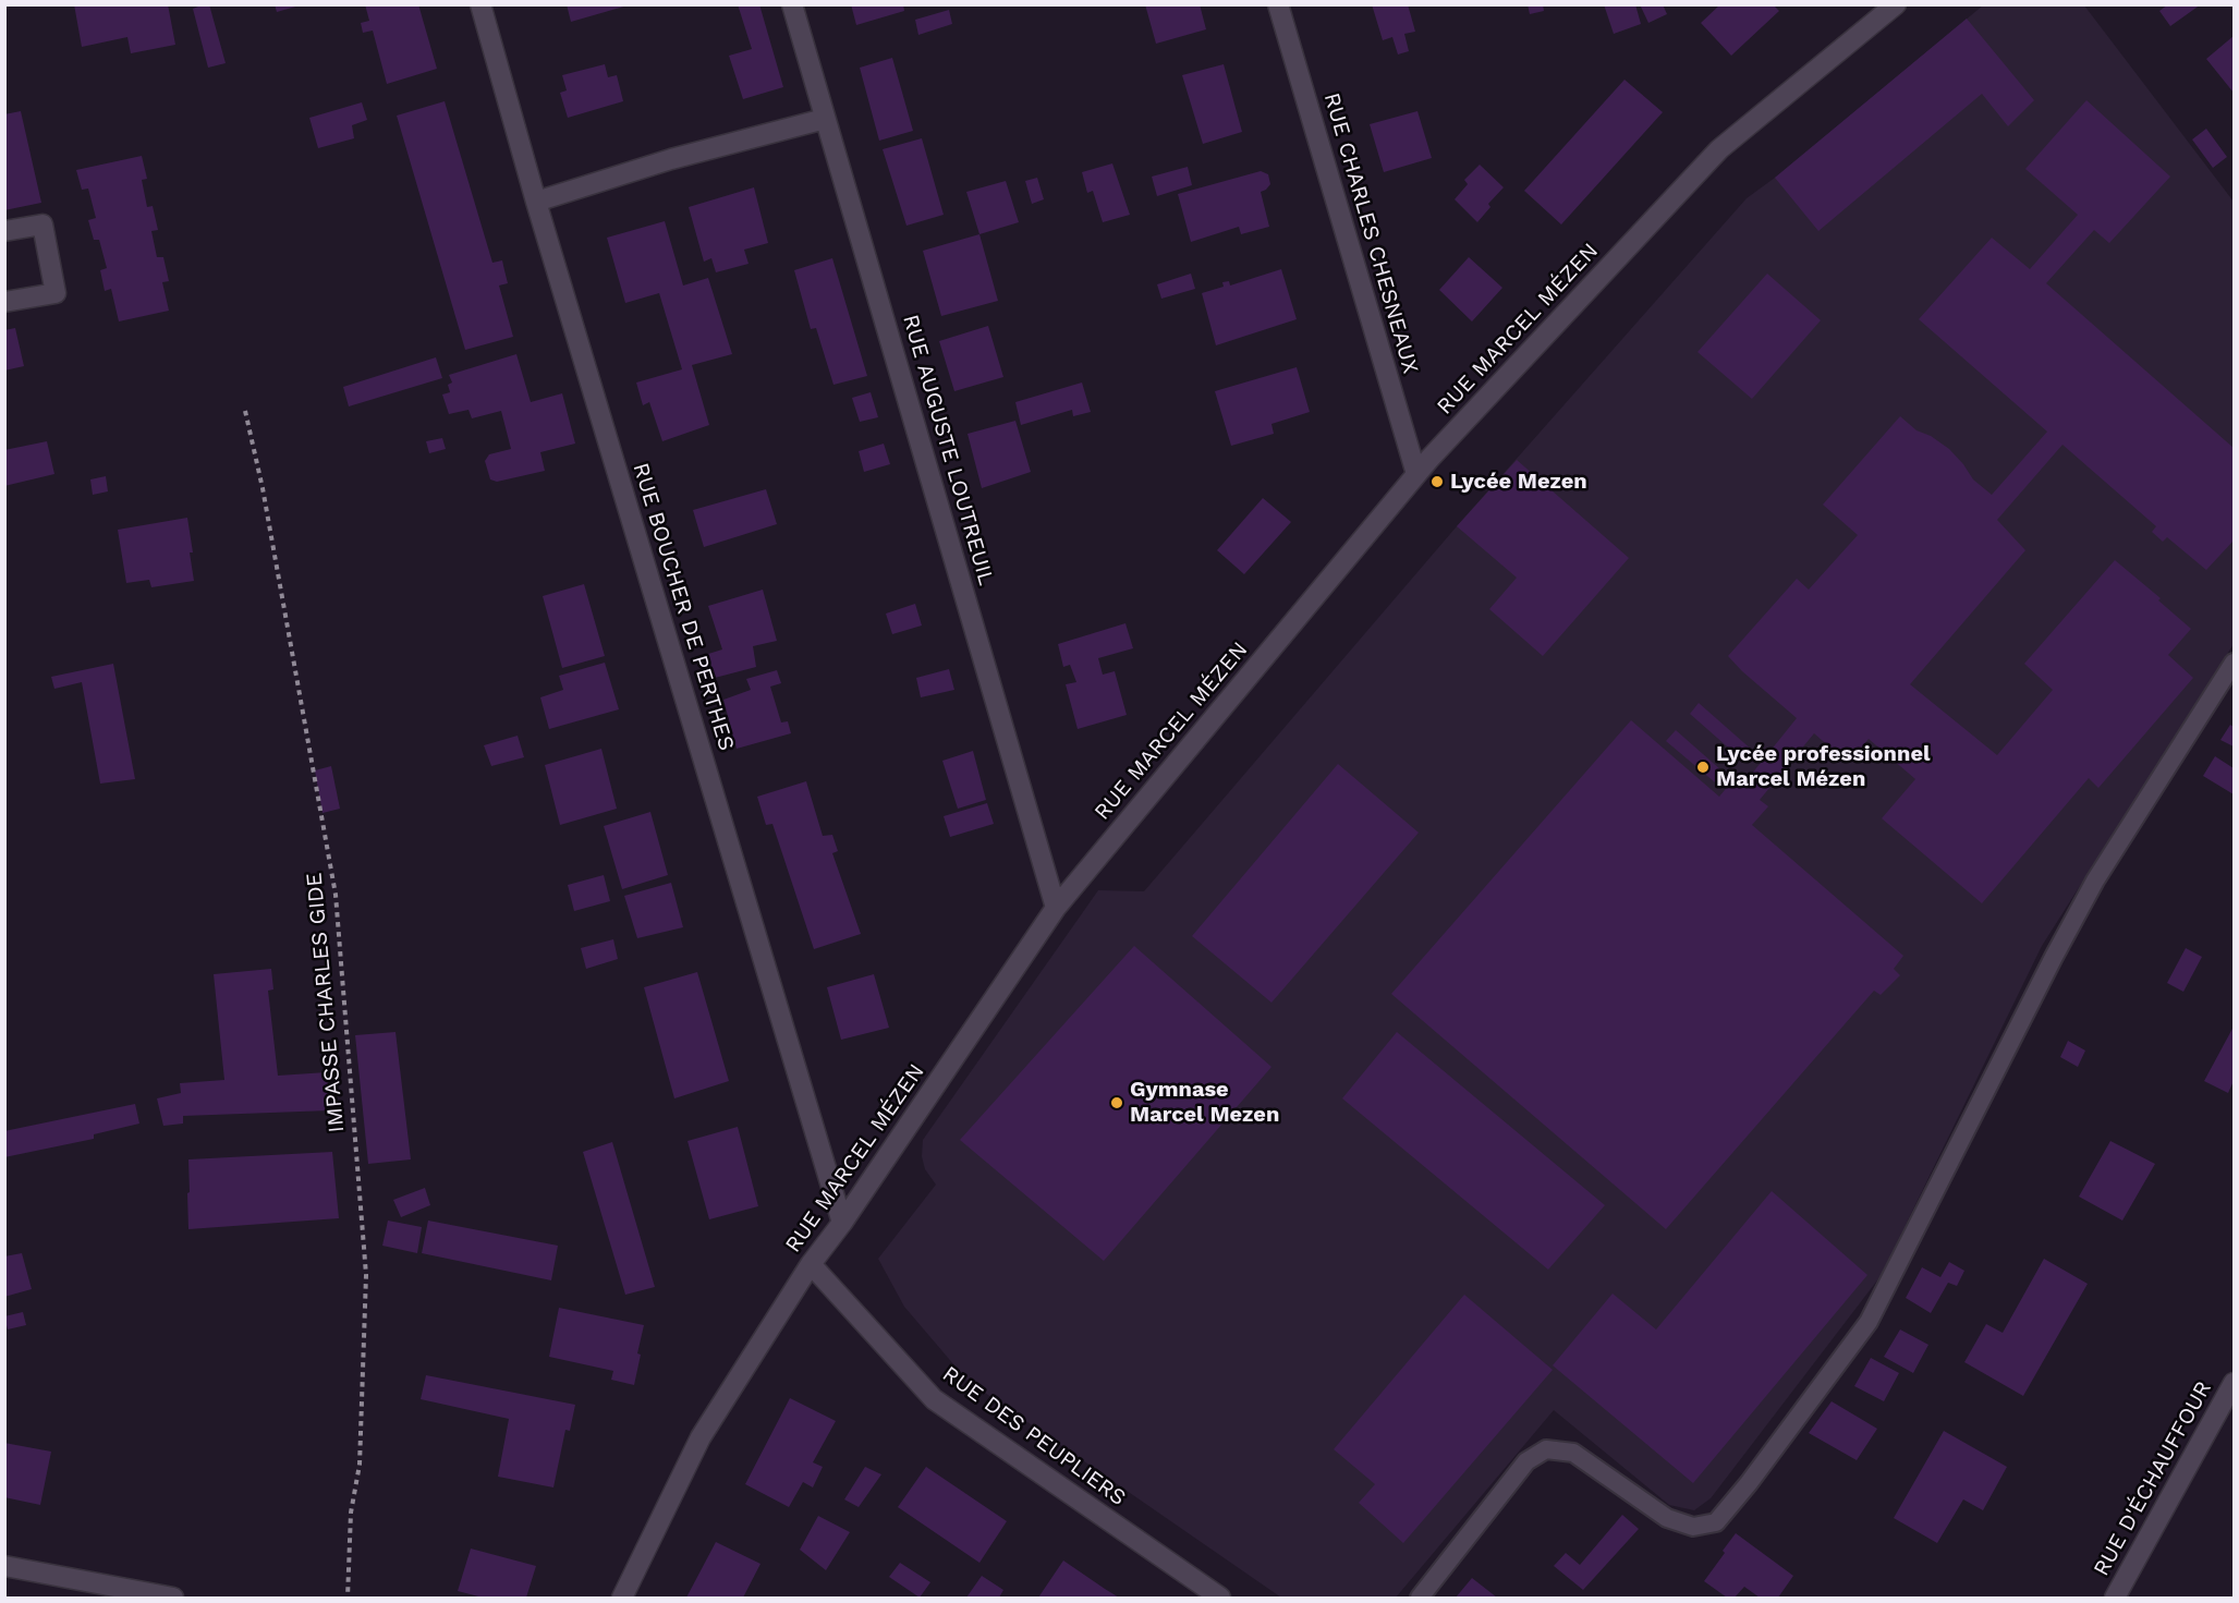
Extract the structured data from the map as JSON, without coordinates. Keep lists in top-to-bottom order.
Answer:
{
  "streets": {
    "street": [
      "RUE CHARLES CHESNEAUX",
      "RUE MARCEL MÉZEN",
      "RUE AUGUSTE LOUTREUIL",
      "RUE BOUCHER DE PERTHES",
      "RUE DES PEUPLIERS",
      "RUE D'ÉCHAUFFOUR"
    ],
    "path": ["IMPASSE CHARLES GIDE"]
  },
  "crossings": [
    ["RUE CHARLES CHESNEAUX", "RUE MARCEL MÉZEN"],
    ["RUE MARCEL MÉZEN", "RUE AUGUSTE LOUTREUIL"],
    ["RUE MARCEL MÉZEN", "RUE BOUCHER DE PERTHES"],
    ["RUE MARCEL MÉZEN", "RUE DES PEUPLIERS"]
  ],
  "places": ["Lycée Mezen", "Lycée professionnel Marcel Mézen", "Gymnase Marcel Mezen"]
}
